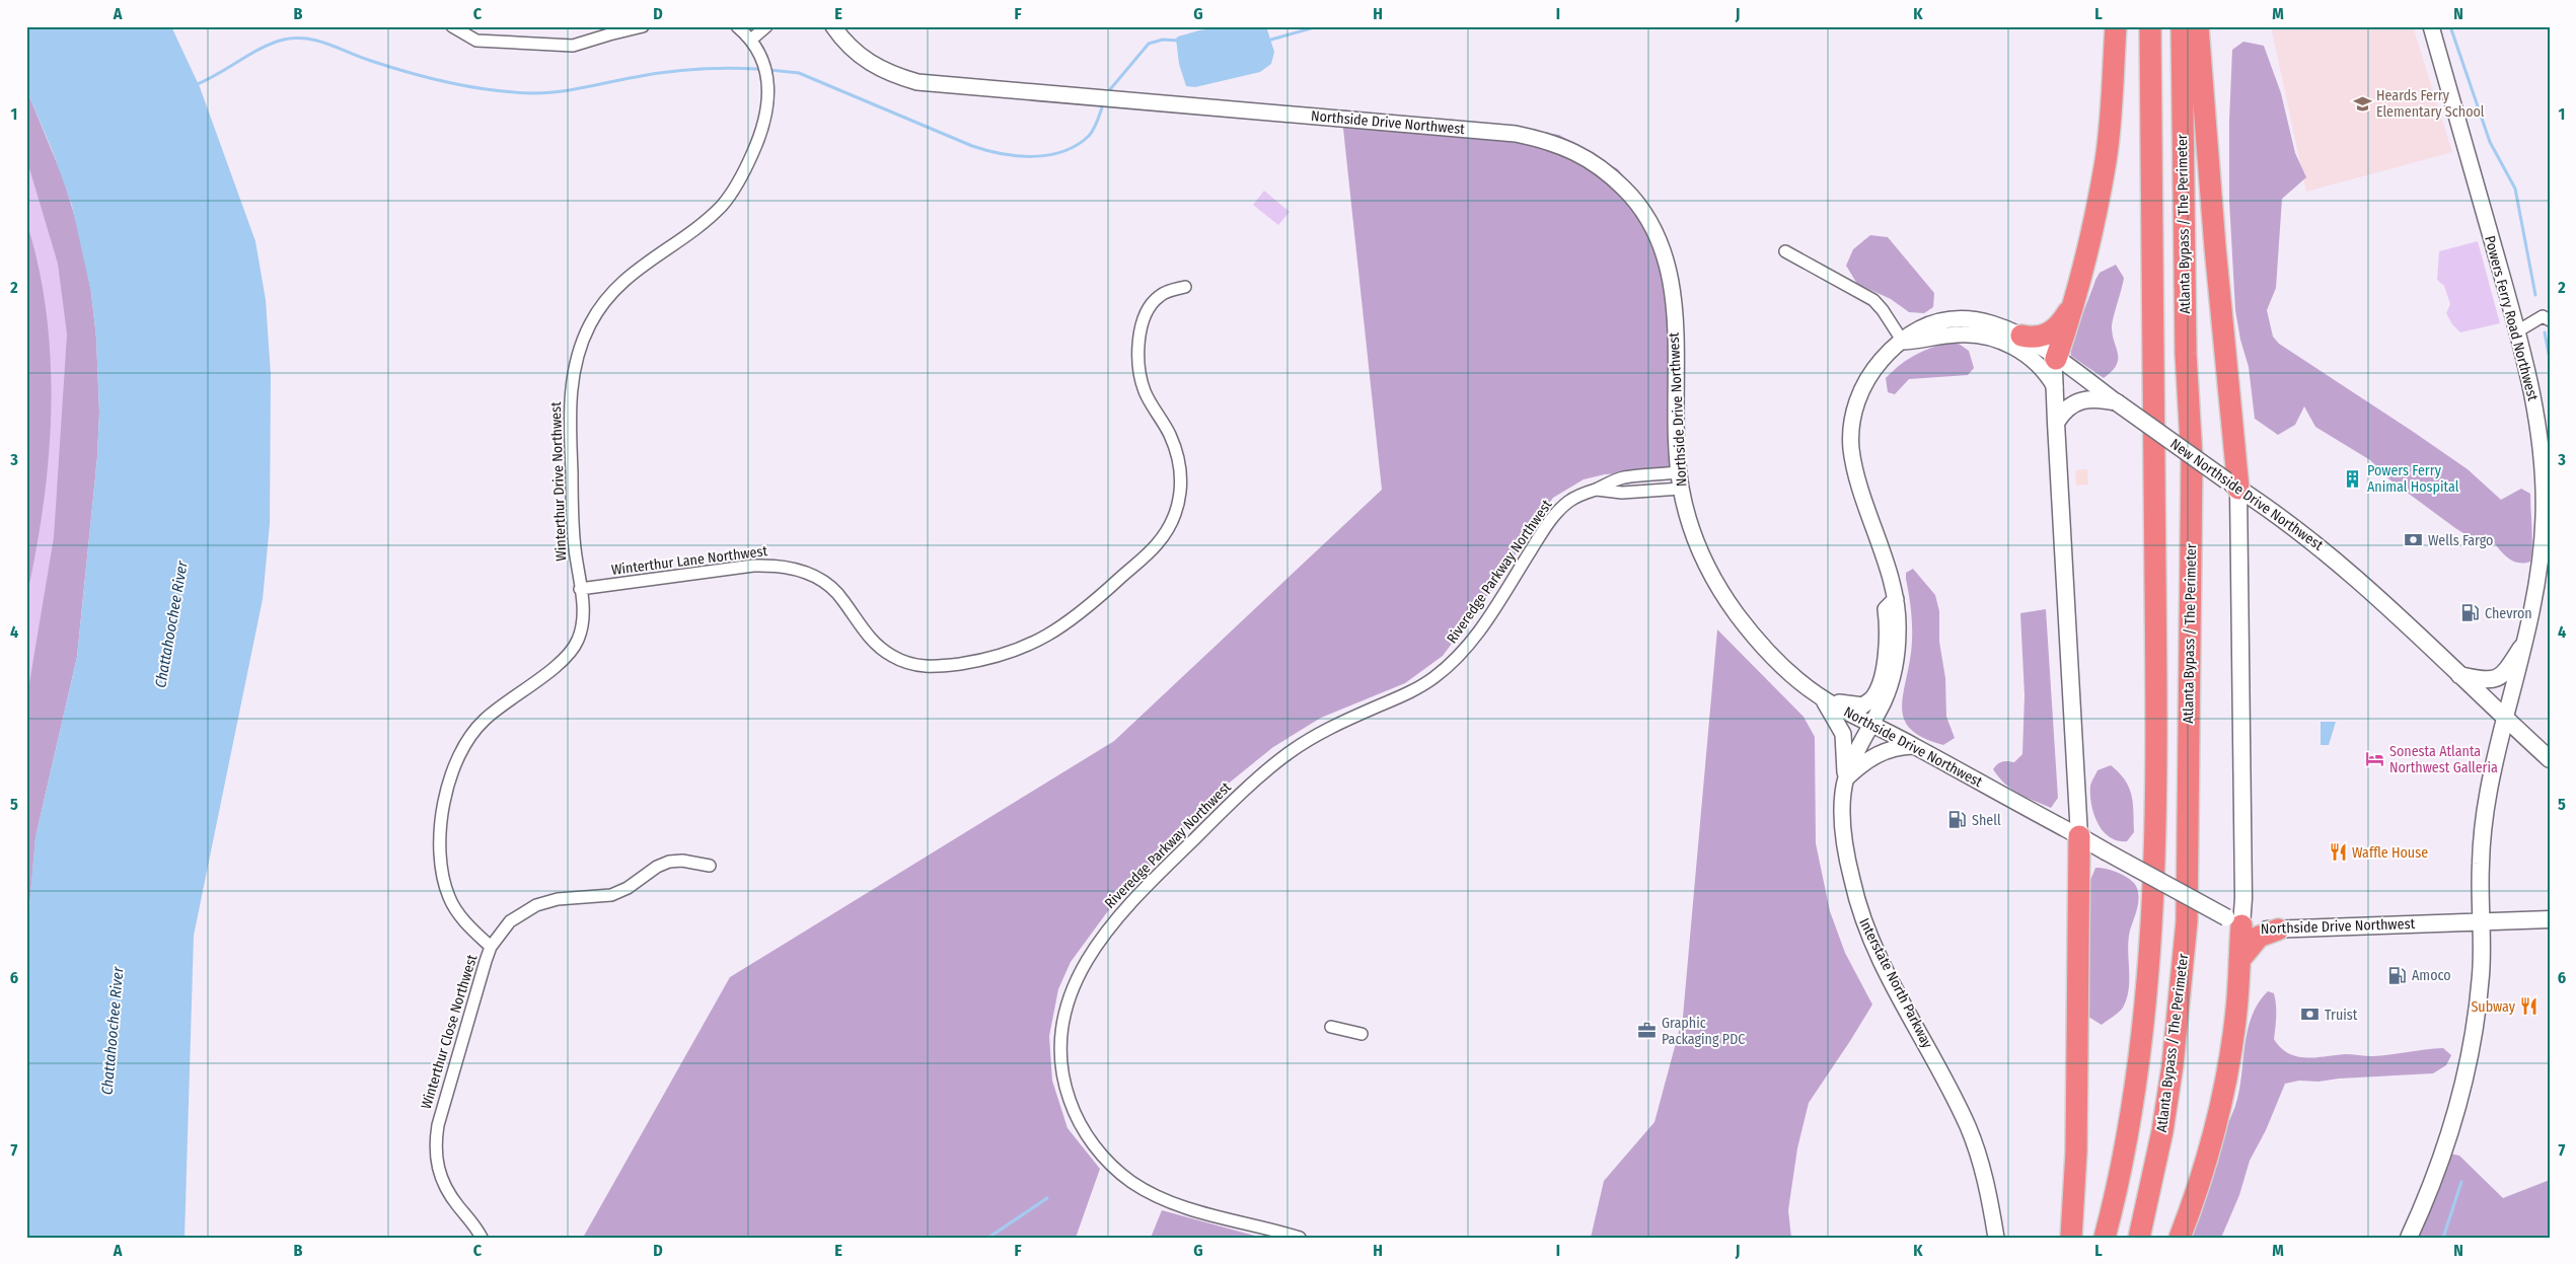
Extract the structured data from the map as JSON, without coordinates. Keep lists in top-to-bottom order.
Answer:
{
  "streets": {
    "highway": ["Atlanta Bypass / The Perimeter"],
    "main road": ["Northside Drive Northwest", "Powers Ferry Road Northwest", "New Northside Drive Northwest"],
    "street": [
      "Winterthur Drive Northwest",
      "Winterthur Lane Northwest",
      "Riveredge Parkway Northwest",
      "Interstate North Parkway",
      "Winterthur Close Northwest"
    ]
  },
  "crossings": [
    ["Northside Drive Northwest", "Powers Ferry Road Northwest"],
    ["Northside Drive Northwest", "New Northside Drive Northwest"],
    ["Northside Drive Northwest", "Riveredge Parkway Northwest"],
    ["Northside Drive Northwest", "Interstate North Parkway"],
    ["Powers Ferry Road Northwest", "New Northside Drive Northwest"],
    ["Winterthur Drive Northwest", "Winterthur Lane Northwest"],
    ["Winterthur Drive Northwest", "Winterthur Close Northwest"],
    ["New Northside Drive Northwest", "Interstate North Parkway"]
  ],
  "water": ["Chattahoochee River"],
  "places": {
    "school or university": ["Heards Ferry Elementary School"],
    "building": ["Powers Ferry Animal Hospital"],
    "bank": ["Wells Fargo", "Truist"],
    "fuel station": ["Chevron", "Shell", "Amoco"],
    "hotel": ["Sonesta Atlanta Northwest Galleria"],
    "restaurant": ["Waffle House", "Subway"],
    "office": ["Graphic Packaging PDC"]
  },
  "grid": {
    "columns": [
      "A",
      "B",
      "C",
      "D",
      "E",
      "F",
      "G",
      "H",
      "I",
      "J",
      "K",
      "L",
      "M",
      "N"
    ],
    "rows": [
      "1",
      "2",
      "3",
      "4",
      "5",
      "6",
      "7"
    ]
  }
}
